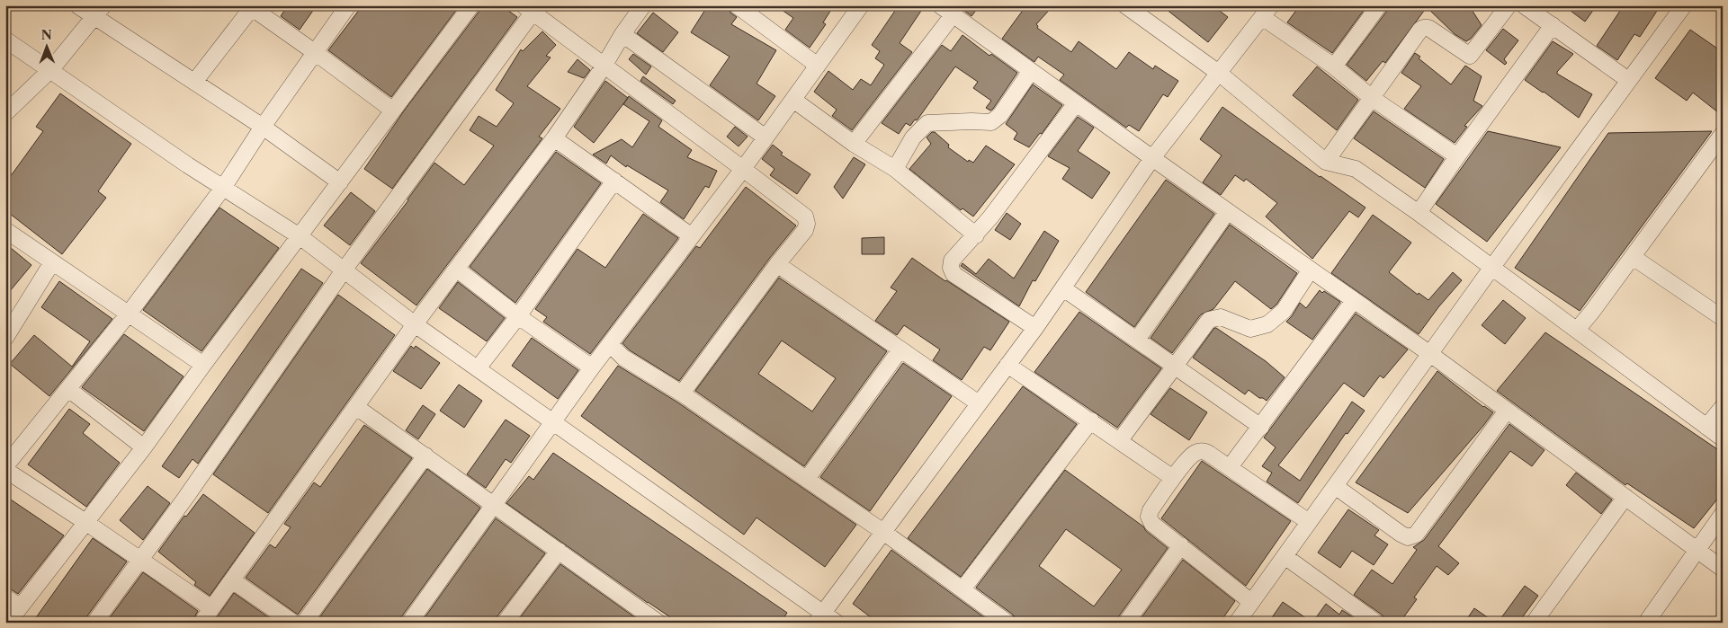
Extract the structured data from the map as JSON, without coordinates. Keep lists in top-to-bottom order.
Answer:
{
  "north": "top"
}
